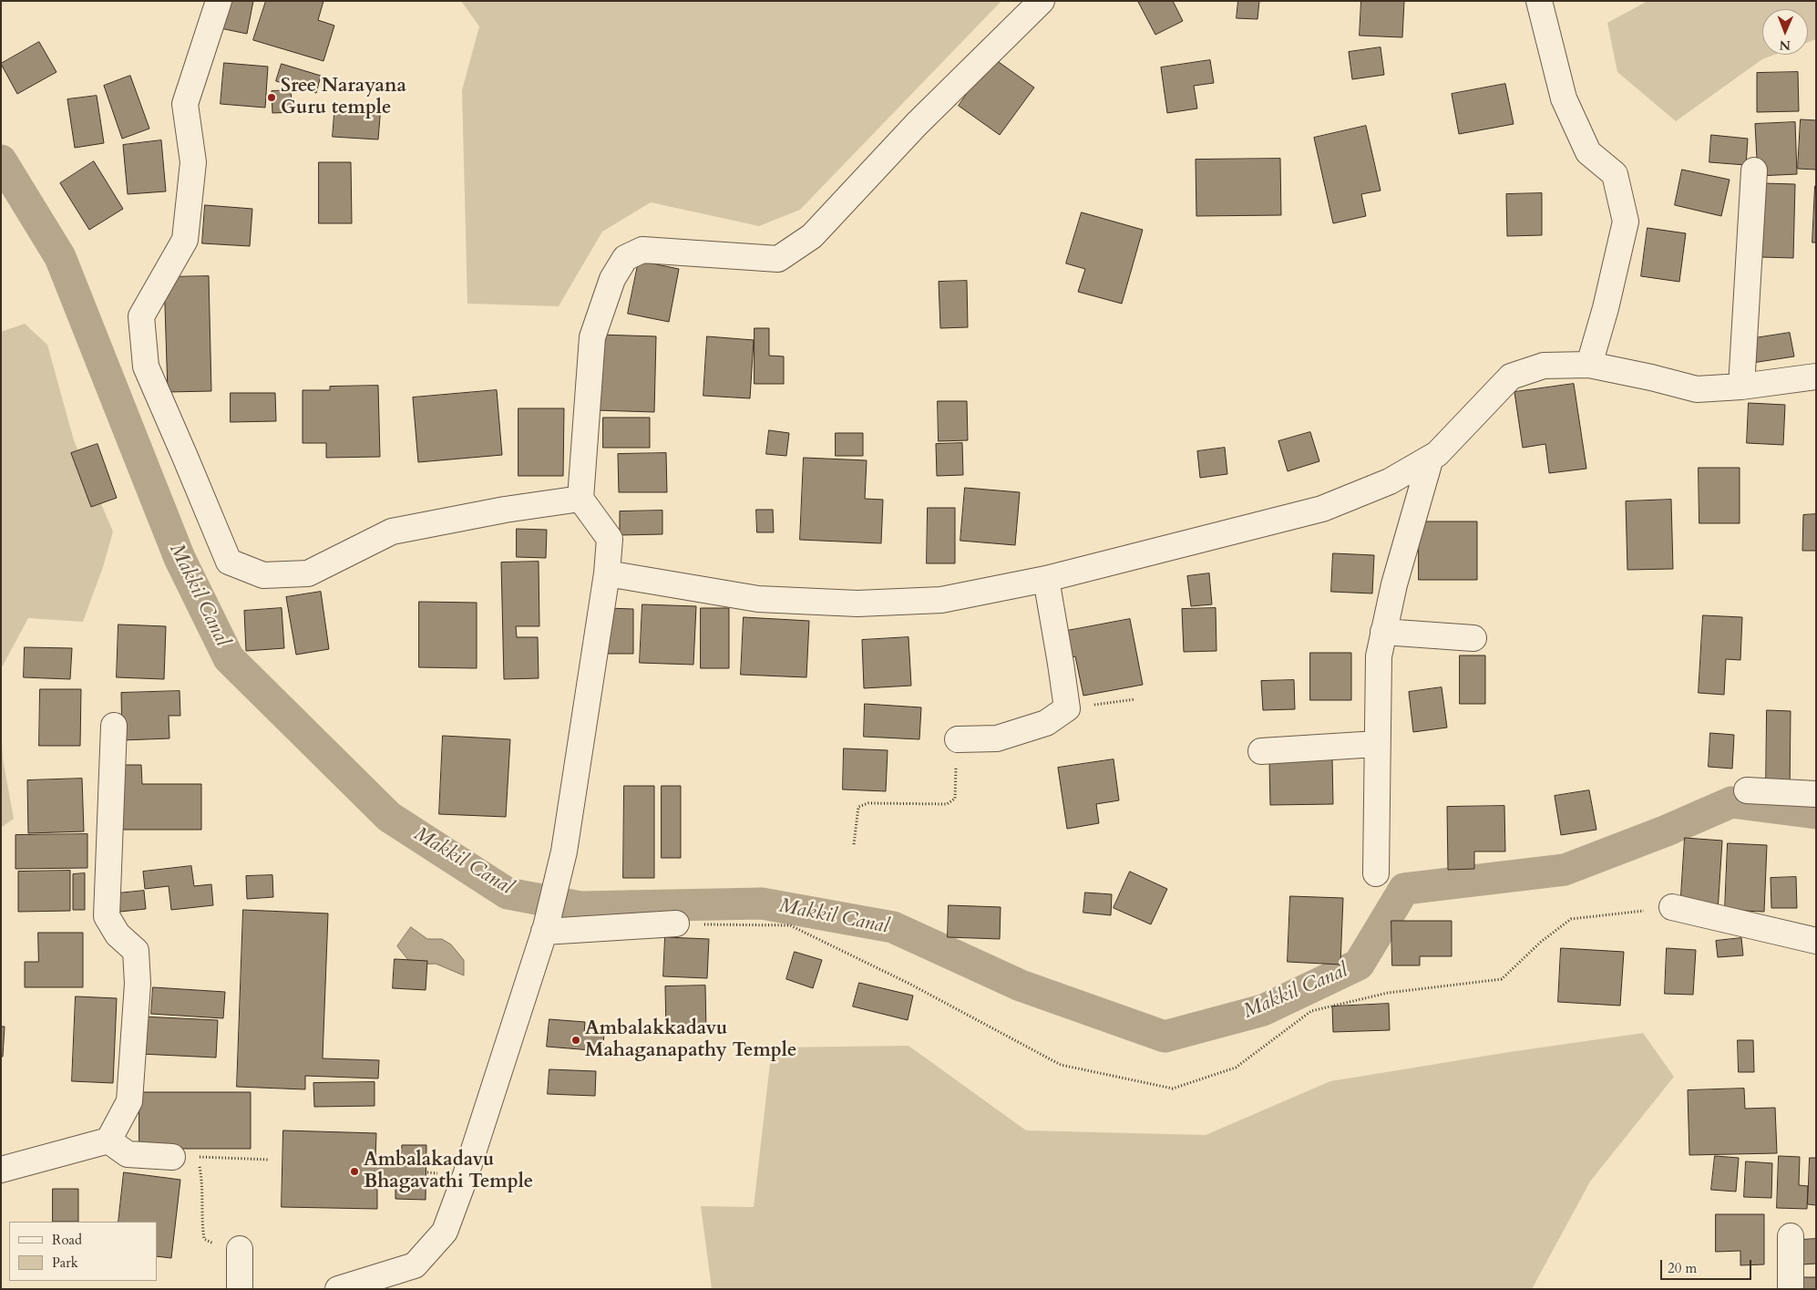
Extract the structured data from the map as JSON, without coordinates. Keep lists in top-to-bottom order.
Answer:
{
  "water": ["Makkil Canal"],
  "places": ["Sree Narayana Guru temple", "Ambalakkadavu Mahaganapathy Temple", "Ambalakadavu Bhagavathi Temple"],
  "legend": ["Road", "Park"],
  "scale_bar": "20 m",
  "north": "bottom"
}
